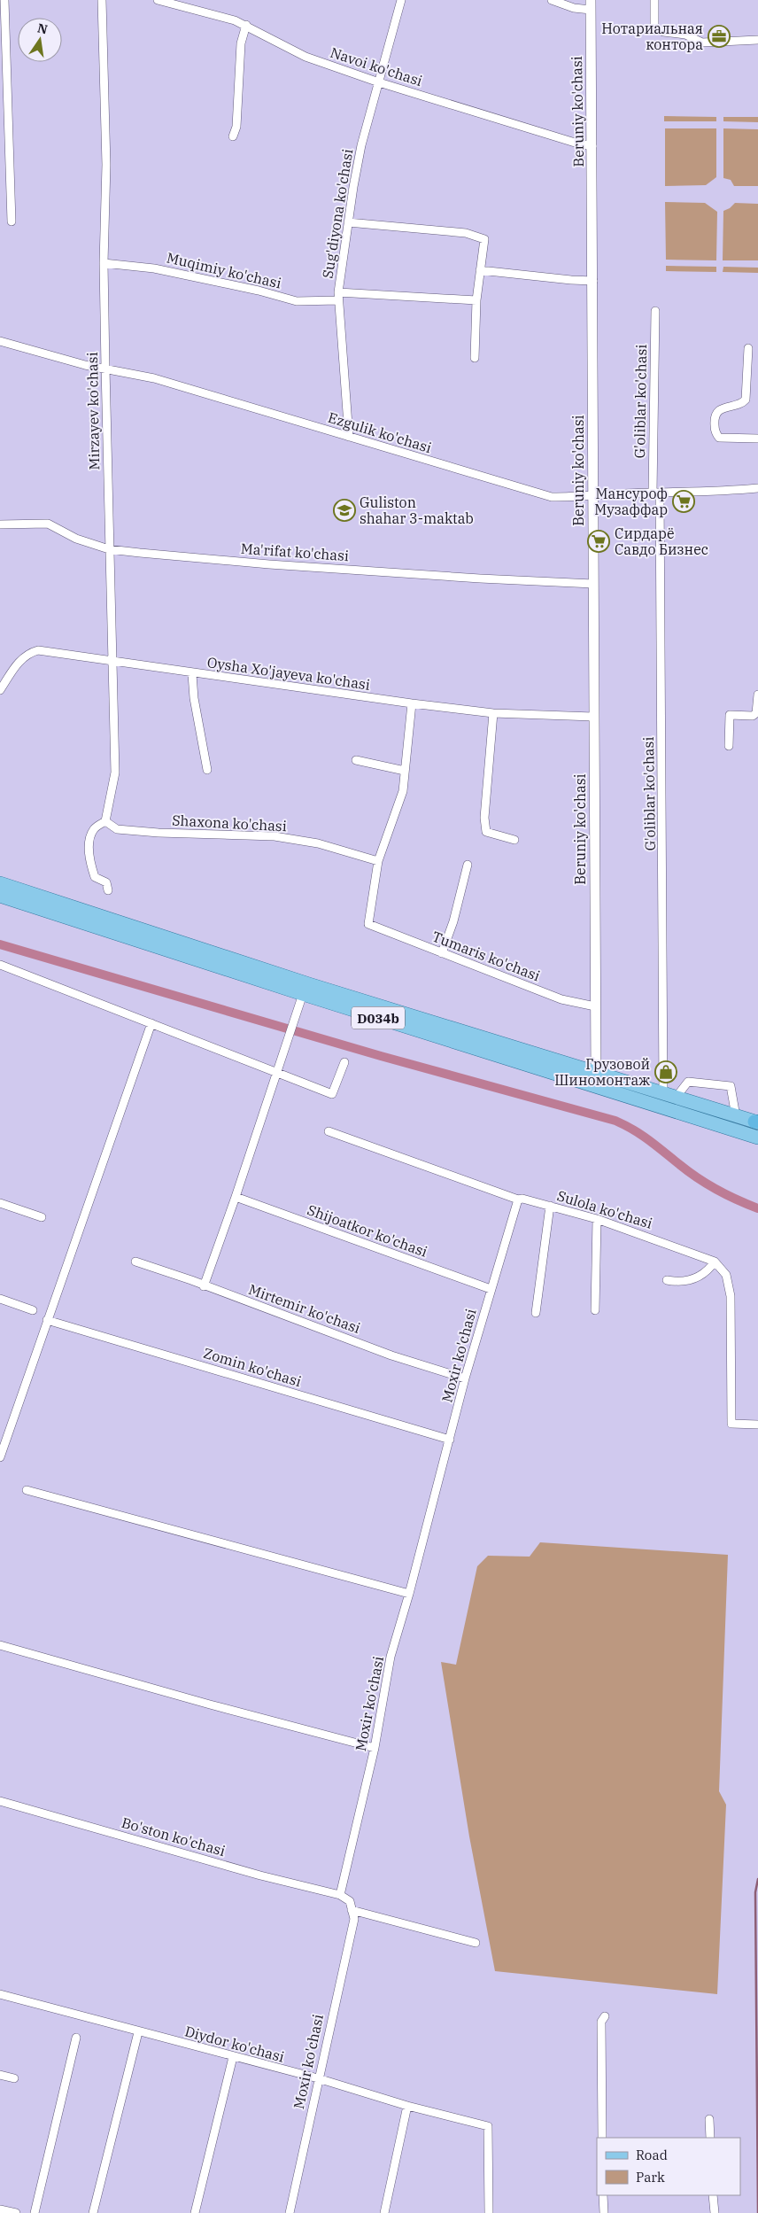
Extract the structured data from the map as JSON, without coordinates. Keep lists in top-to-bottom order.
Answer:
{
  "streets": {
    "main road": ["D034b"],
    "street": [
      "Navoi ko'chasi",
      "Beruniy ko'chasi",
      "Sug'diyona ko'chasi",
      "Muqimiy ko'chasi",
      "G'oliblar ko'chasi",
      "Mirzayev ko'chasi",
      "Ezgulik ko'chasi",
      "Ma'rifat ko'chasi",
      "Oysha Xo'jayeva ko'chasi",
      "Shaxona ko'chasi",
      "Tumaris ko'chasi",
      "Sulola ko'chasi",
      "Shijoatkor ko'chasi",
      "Mirtemir ko'chasi",
      "Moxir ko'chasi",
      "Zomin ko'chasi",
      "Bo'ston ko'chasi",
      "Diydor ko'chasi"
    ]
  },
  "crossings": [
    ["Navoi ko'chasi", "Beruniy ko'chasi"],
    ["Navoi ko'chasi", "Sug'diyona ko'chasi"],
    ["Beruniy ko'chasi", "Ezgulik ko'chasi"],
    ["Beruniy ko'chasi", "Ma'rifat ko'chasi"],
    ["Beruniy ko'chasi", "Oysha Xo'jayeva ko'chasi"],
    ["Beruniy ko'chasi", "Tumaris ko'chasi"],
    ["Beruniy ko'chasi", "D034b"],
    ["Sug'diyona ko'chasi", "Muqimiy ko'chasi"],
    ["Sug'diyona ko'chasi", "Ezgulik ko'chasi"],
    ["Muqimiy ko'chasi", "Mirzayev ko'chasi"],
    ["G'oliblar ko'chasi", "Ezgulik ko'chasi"],
    ["G'oliblar ko'chasi", "D034b"],
    ["Mirzayev ko'chasi", "Ezgulik ko'chasi"],
    ["Mirzayev ko'chasi", "Ma'rifat ko'chasi"],
    ["Mirzayev ko'chasi", "Oysha Xo'jayeva ko'chasi"],
    ["Mirzayev ko'chasi", "Shaxona ko'chasi"],
    ["Shaxona ko'chasi", "Tumaris ko'chasi"],
    ["Sulola ko'chasi", "Moxir ko'chasi"],
    ["Shijoatkor ko'chasi", "Moxir ko'chasi"],
    ["Mirtemir ko'chasi", "Moxir ko'chasi"],
    ["Moxir ko'chasi", "Zomin ko'chasi"],
    ["Moxir ko'chasi", "Bo'ston ko'chasi"],
    ["Moxir ko'chasi", "Diydor ko'chasi"]
  ],
  "places": {
    "office": ["Нотариальная контора"],
    "supermarket": ["Мансуроф Музаффар", "Сирдарё Савдо Бизнес"],
    "school or university": ["Guliston shahar 3-maktab"],
    "shop": ["Грузовой Шиномонтаж"]
  },
  "legend": ["Road", "Park"],
  "north": "top"
}
